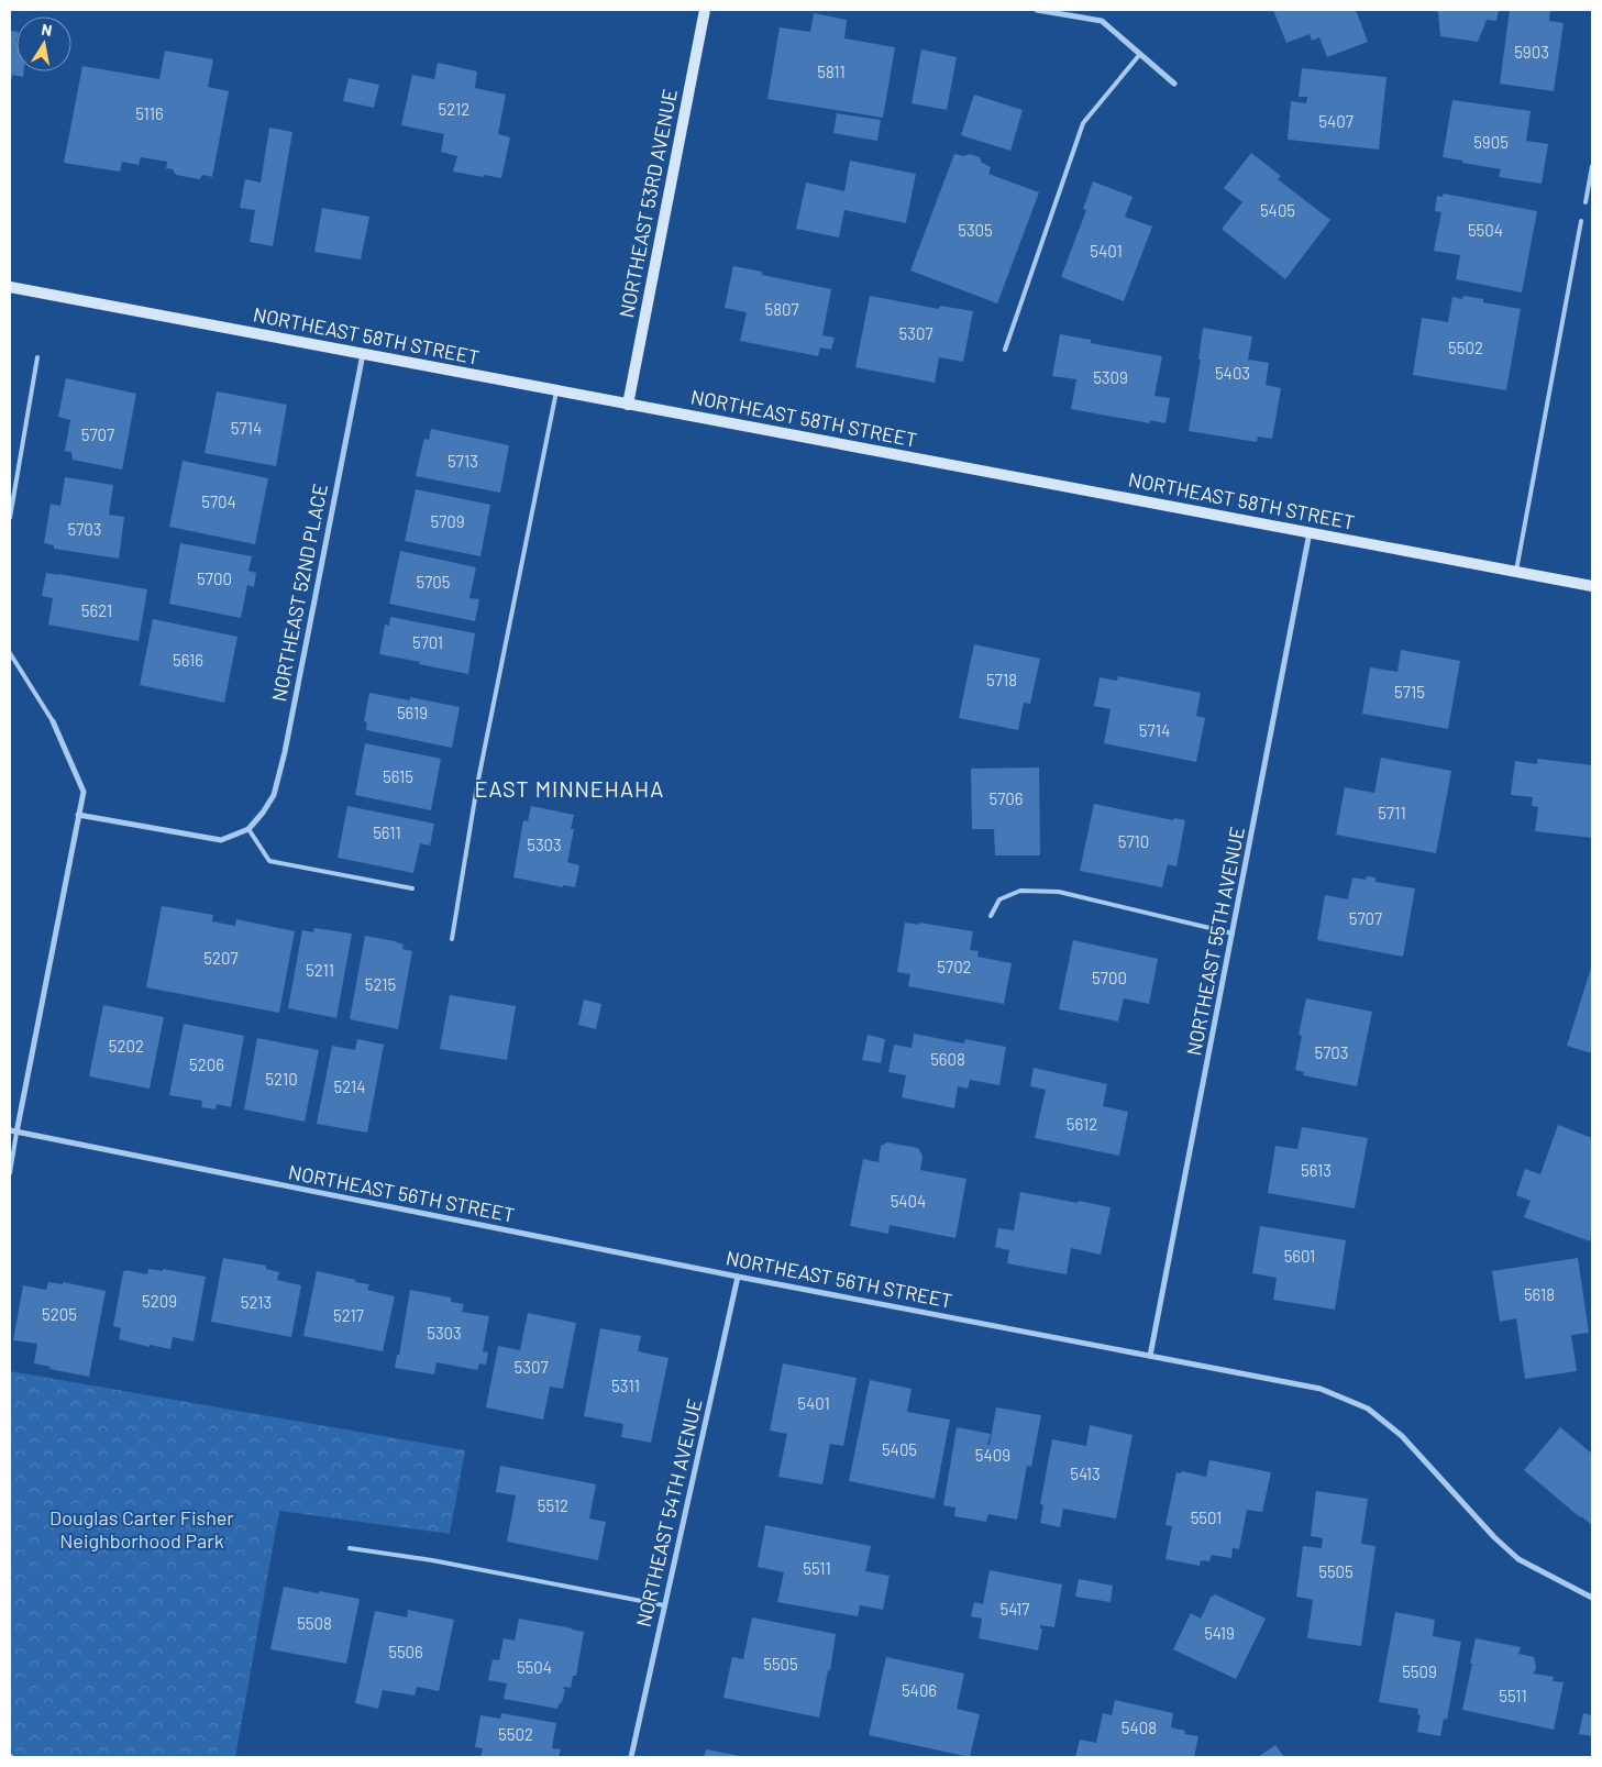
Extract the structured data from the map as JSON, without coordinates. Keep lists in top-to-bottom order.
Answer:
{
  "streets": {
    "street": [
      "NORTHEAST 53RD AVENUE",
      "NORTHEAST 58TH STREET",
      "NORTHEAST 52ND PLACE",
      "NORTHEAST 55TH AVENUE",
      "NORTHEAST 56TH STREET",
      "NORTHEAST 54TH AVENUE"
    ]
  },
  "crossings": [
    ["NORTHEAST 53RD AVENUE", "NORTHEAST 58TH STREET"],
    ["NORTHEAST 58TH STREET", "NORTHEAST 52ND PLACE"],
    ["NORTHEAST 58TH STREET", "NORTHEAST 55TH AVENUE"],
    ["NORTHEAST 55TH AVENUE", "NORTHEAST 56TH STREET"],
    ["NORTHEAST 56TH STREET", "NORTHEAST 54TH AVENUE"]
  ],
  "districts": ["EAST MINNEHAHA"],
  "parks": ["Douglas Carter Fisher Neighborhood Park"],
  "house_numbers": [
    "5903",
    "5811",
    "5212",
    "5116",
    "5407",
    "5905",
    "5405",
    "5305",
    "5504",
    "5401",
    "5807",
    "5307",
    "5502",
    "5403",
    "5309",
    "5714",
    "5707",
    "5713",
    "5704",
    "5709",
    "5703",
    "5700",
    "5705",
    "5621",
    "5701",
    "5616",
    "5718",
    "5715",
    "5619",
    "5714",
    "5615",
    "5706",
    "5711",
    "5611",
    "5710",
    "5303",
    "5707",
    "5207",
    "5702",
    "5211",
    "5700",
    "5215",
    "5202",
    "5703",
    "5608",
    "5206",
    "5210",
    "5214",
    "5612",
    "5613",
    "5404",
    "5601",
    "5618",
    "5209",
    "5213",
    "5205",
    "5217",
    "5303",
    "5307",
    "5311",
    "5401",
    "5405",
    "5409",
    "5413",
    "5512",
    "5501",
    "5511",
    "5505",
    "5417",
    "5508",
    "5419",
    "5506",
    "5505",
    "5504",
    "5509",
    "5406",
    "5511",
    "5408",
    "5502"
  ],
  "north": "top"
}
